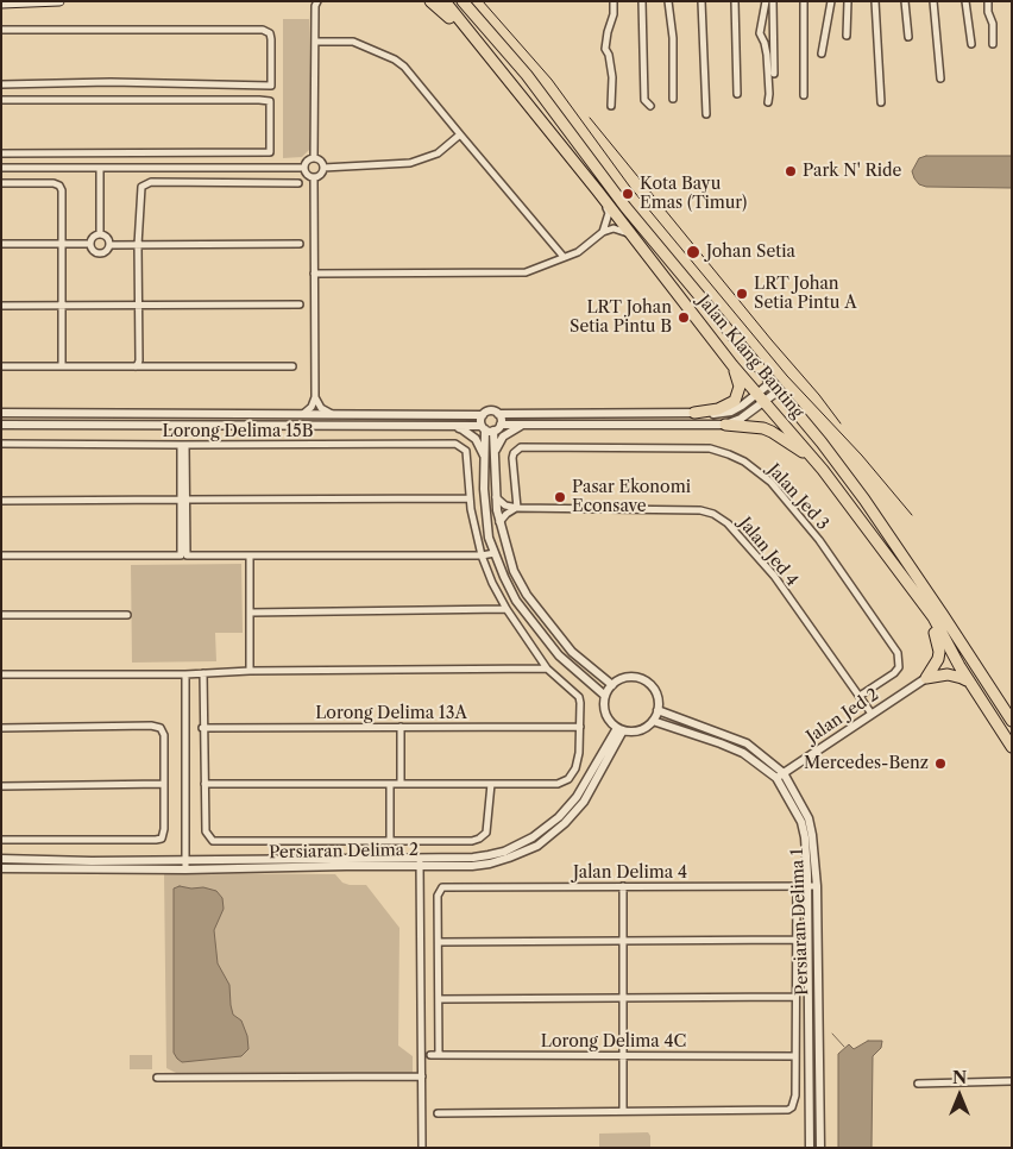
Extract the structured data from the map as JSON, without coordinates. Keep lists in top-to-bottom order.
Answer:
{
  "streets": {
    "highway": ["Jalan Klang Banting"],
    "street": [
      "Lorong Delima 15B",
      "Jalan Jed 3",
      "Jalan Jed 4",
      "Lorong Delima 13A",
      "Jalan Jed 2",
      "Persiaran Delima 2",
      "Jalan Delima 4",
      "Persiaran Delima 1",
      "Lorong Delima 4C"
    ]
  },
  "crossings": [
    ["Jalan Jed 3", "Jalan Jed 4"],
    ["Jalan Jed 4", "Jalan Jed 2"],
    ["Jalan Jed 2", "Persiaran Delima 1"],
    ["Persiaran Delima 2", "Persiaran Delima 1"],
    ["Jalan Delima 4", "Persiaran Delima 1"]
  ],
  "places": [
    "Park N' Ride",
    "Kota Bayu Emas (Timur)",
    "Johan Setia",
    "LRT Johan Setia Pintu A",
    "LRT Johan Setia Pintu B",
    "Pasar Ekonomi Econsave",
    "Mercedes-Benz"
  ],
  "north": "top"
}
